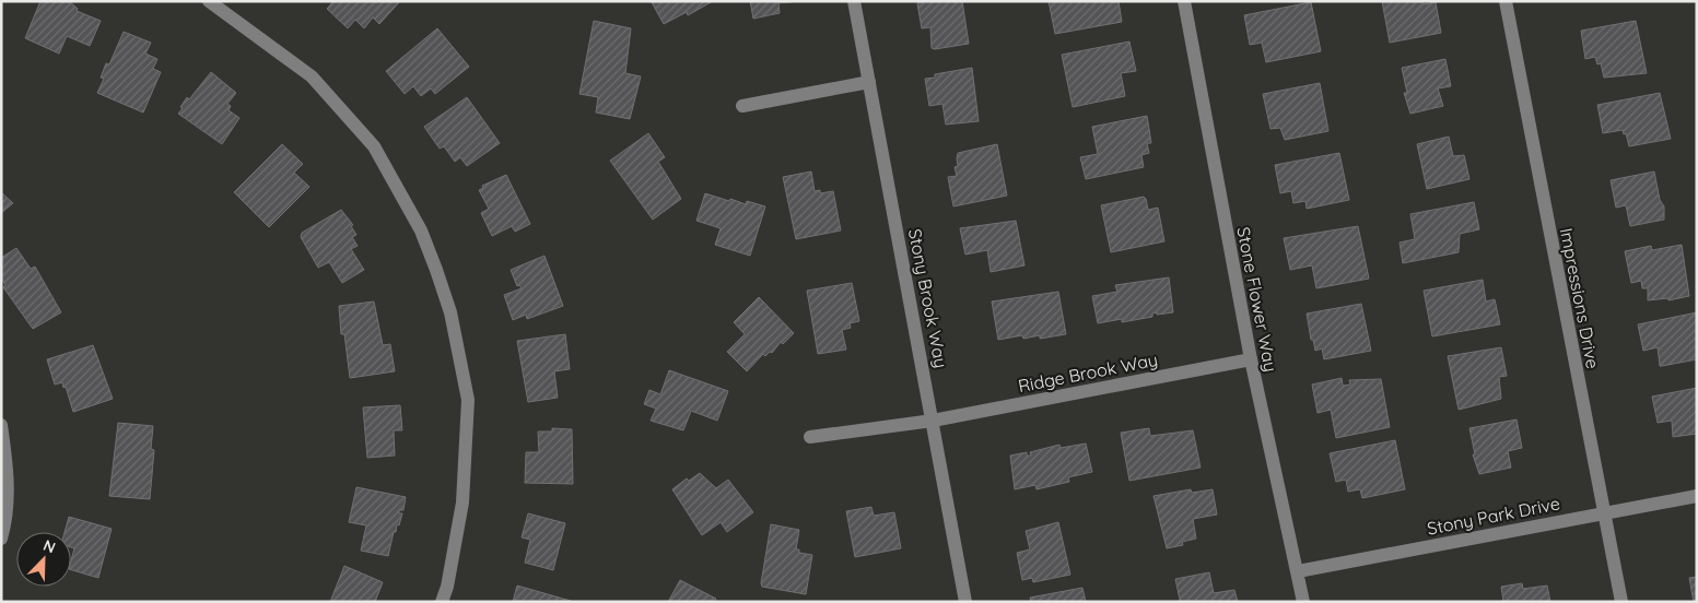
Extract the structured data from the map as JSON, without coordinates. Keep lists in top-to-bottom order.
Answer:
{
  "streets": {
    "street": [
      "Stony Brook Way",
      "Impressions Drive",
      "Stone Flower Way",
      "Ridge Brook Way",
      "Stony Park Drive"
    ]
  },
  "crossings": [
    ["Stony Brook Way", "Ridge Brook Way"],
    ["Impressions Drive", "Stony Park Drive"],
    ["Stone Flower Way", "Ridge Brook Way"],
    ["Stone Flower Way", "Stony Park Drive"]
  ],
  "north": "top right"
}
